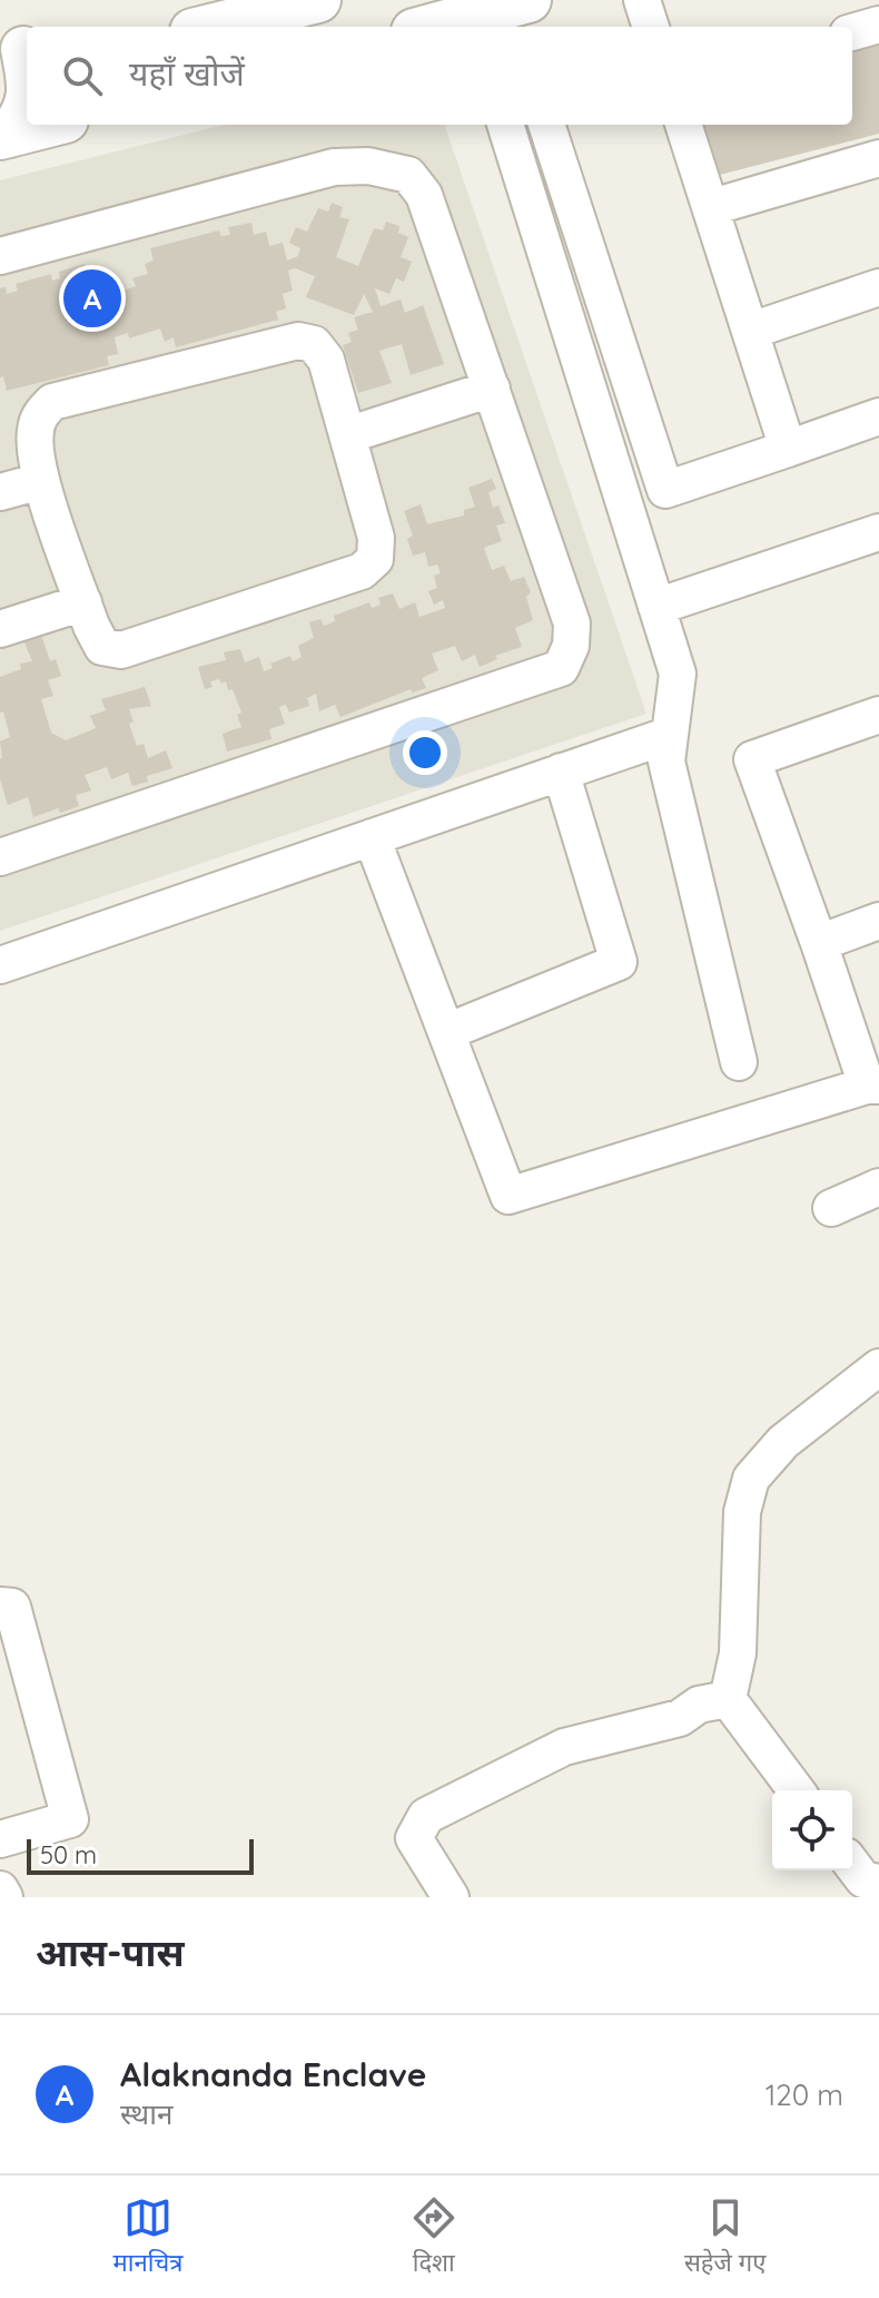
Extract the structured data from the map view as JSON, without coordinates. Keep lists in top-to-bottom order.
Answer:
{
  "scale_bar": "50 m",
  "page": {
    "search": "यहाँ खोजें",
    "pins": "A",
    "scale": "50 m",
    "heading": "आस-पास",
    "list": [
      {
        "mark": "A",
        "name": "Alaknanda Enclave",
        "note": "स्थान",
        "value": "120 m"
      }
    ],
    "nav": ["मानचित्र", "दिशा", "सहेजे गए"]
  }
}
